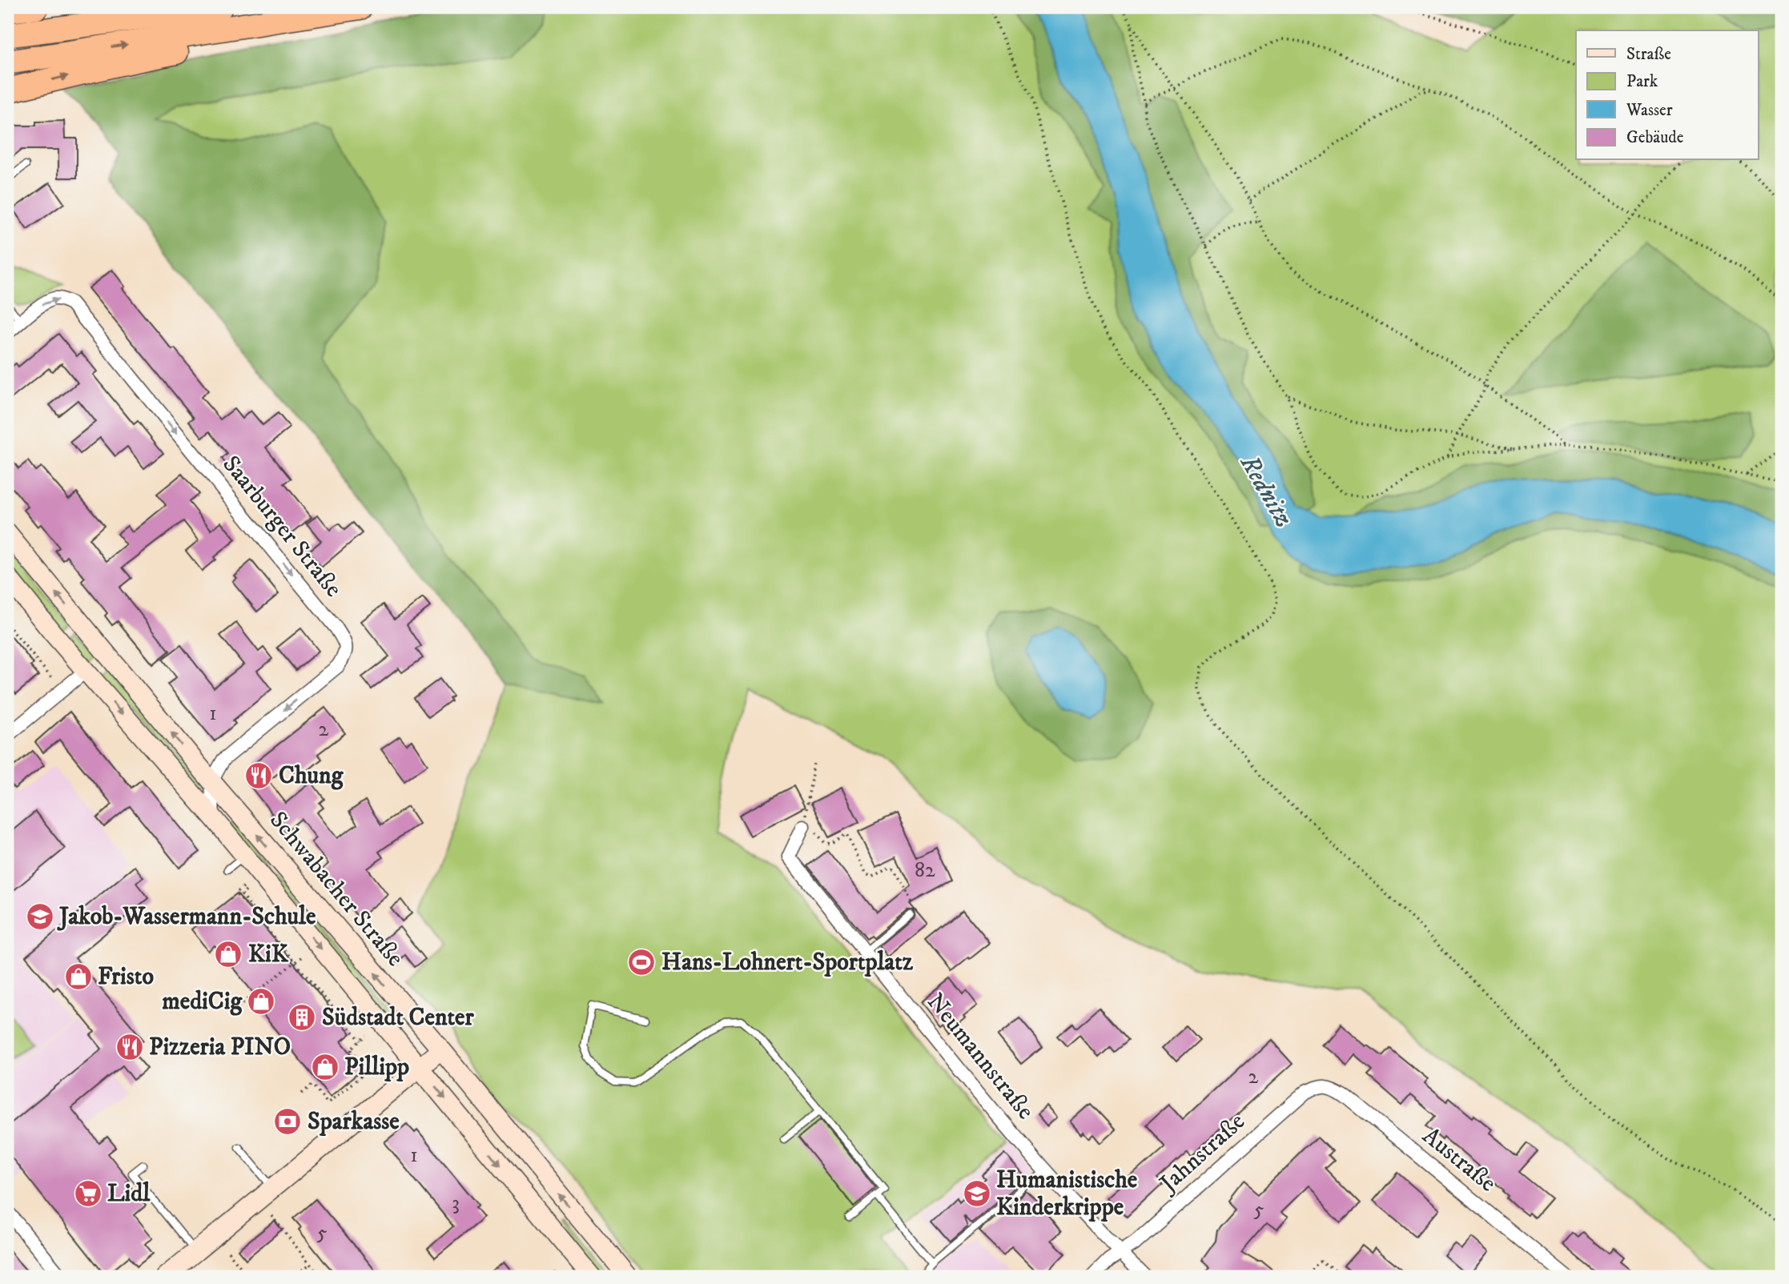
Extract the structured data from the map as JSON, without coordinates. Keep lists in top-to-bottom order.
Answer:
{
  "streets": {
    "main road": ["Schwabacher Straße"],
    "street": [
      "Saarburger Straße",
      "Neumannstraße",
      "Jahnstraße",
      "Austraße"
    ]
  },
  "crossings": [
    ["Saarburger Straße", "Schwabacher Straße"],
    ["Neumannstraße", "Jahnstraße"],
    ["Jahnstraße", "Austraße"]
  ],
  "water": ["Rednitz"],
  "places": {
    "restaurant": ["Chung", "Pizzeria PINO"],
    "school or university": ["Jakob-Wassermann-Schule", "Humanistische Kinderkrippe"],
    "shop": [
      "KiK",
      "Fristo",
      "mediCig",
      "Pillipp"
    ],
    "sports": ["Hans-Lohnert-Sportplatz"],
    "building": ["Südstadt Center"],
    "bank": ["Sparkasse"],
    "supermarket": ["Lidl"]
  },
  "house_numbers": [
    "1",
    "2",
    "82",
    "2",
    "1",
    "3",
    "5",
    "5"
  ],
  "legend": [
    "Straße",
    "Park",
    "Wasser",
    "Gebäude"
  ]
}
